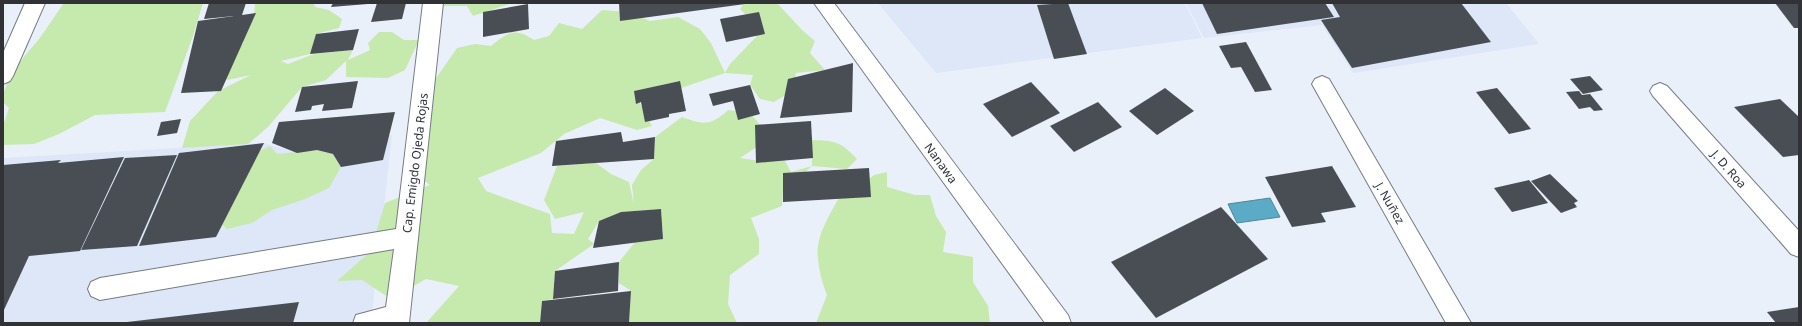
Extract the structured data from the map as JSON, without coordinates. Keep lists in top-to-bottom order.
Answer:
{
  "streets": {
    "street": [
      "Cap. Emigdo Ojeda Rojas",
      "Nanawa",
      "J. D. Roa",
      "J. Nuñez"
    ]
  }
}
